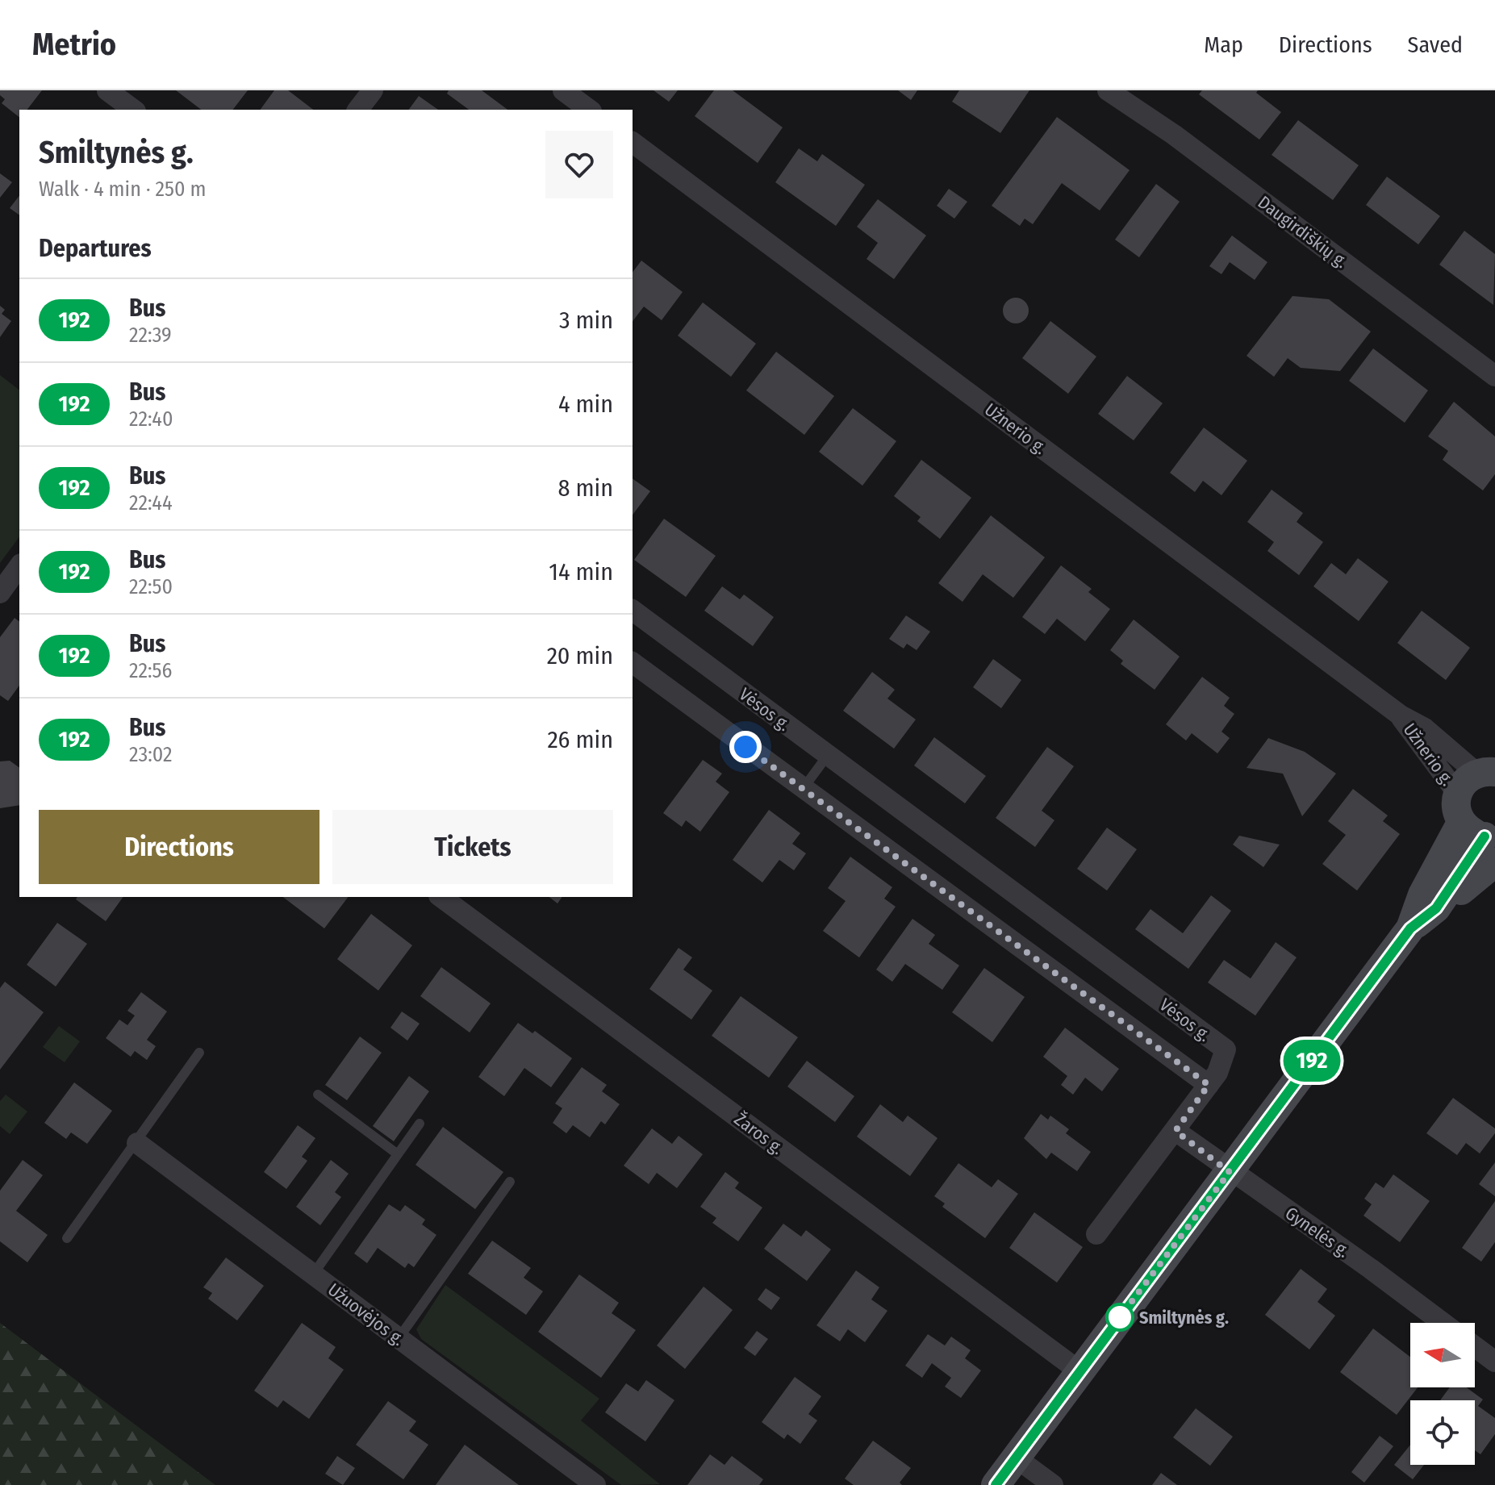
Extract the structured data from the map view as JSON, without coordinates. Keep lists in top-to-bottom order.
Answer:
{
  "streets": {
    "street": [
      "Daugirdiškių g.",
      "Užnerio g.",
      "Vėsos g.",
      "Žaros g.",
      "Gynelės g.",
      "Užuovėjos g."
    ]
  },
  "places": ["Smiltynės g."],
  "lines": ["bus line 192"],
  "north": "left",
  "page": {
    "header": "Metrio",
    "nav": ["Map", "Directions", "Saved"],
    "on_map": "192",
    "heading": [
      ["Smiltynės g.", "Walk · 4 min · 250 m"],
      "Departures"
    ],
    "list": [
      {
        "mark": "192",
        "name": "Bus",
        "note": "22:39",
        "value": "3 min"
      },
      {
        "mark": "192",
        "name": "Bus",
        "note": "22:40",
        "value": "4 min"
      },
      {
        "mark": "192",
        "name": "Bus",
        "note": "22:44",
        "value": "8 min"
      },
      {
        "mark": "192",
        "name": "Bus",
        "note": "22:50",
        "value": "14 min"
      },
      {
        "mark": "192",
        "name": "Bus",
        "note": "22:56",
        "value": "20 min"
      },
      {
        "mark": "192",
        "name": "Bus",
        "note": "23:02",
        "value": "26 min"
      }
    ],
    "buttons": ["Directions", "Tickets"]
  }
}
